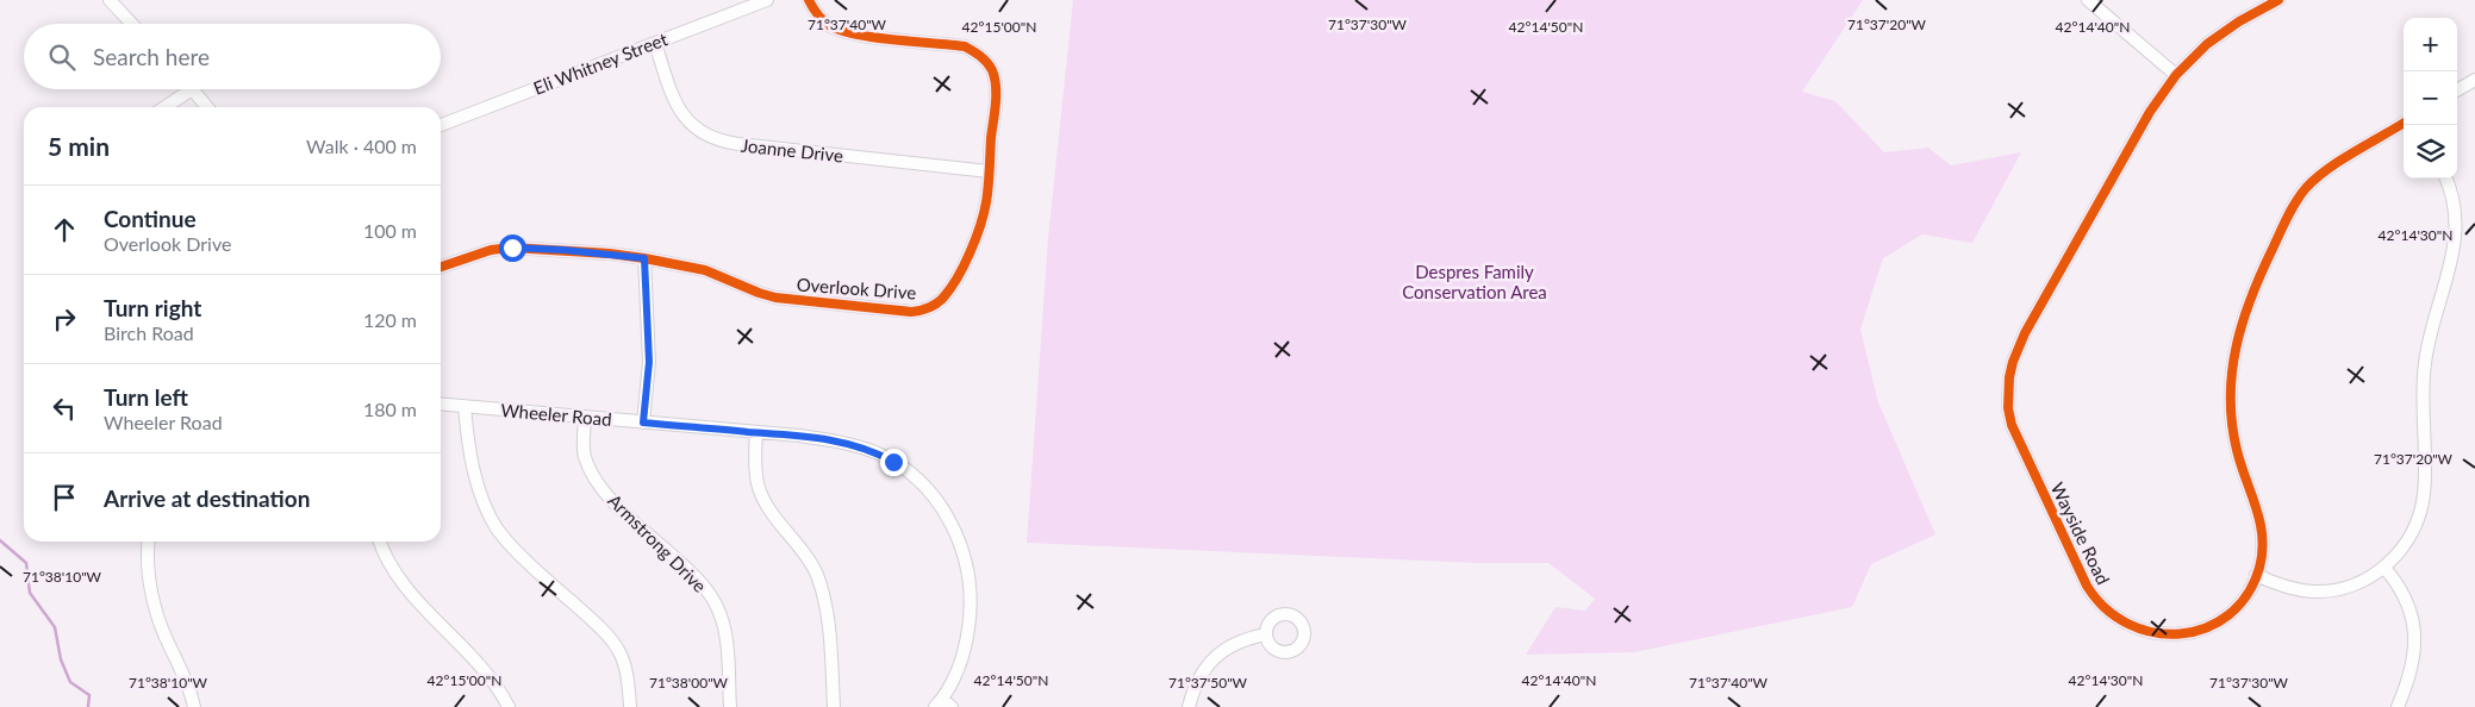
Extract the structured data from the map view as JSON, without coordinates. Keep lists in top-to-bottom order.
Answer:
{
  "streets": {
    "street": [
      "Eli Whitney Street",
      "Joanne Drive",
      "Overlook Drive",
      "Wheeler Road",
      "Wayside Road",
      "Armstrong Drive"
    ]
  },
  "crossings": [
    ["Eli Whitney Street", "Joanne Drive"],
    ["Joanne Drive", "Overlook Drive"],
    ["Wheeler Road", "Armstrong Drive"]
  ],
  "parks": ["Despres Family Conservation Area"],
  "page": {
    "map_buttons": ["+", "−"],
    "search": "Search here",
    "heading": ["5 min", "Walk · 400 m"],
    "list": [
      ["Continue", "Overlook Drive", "100 m"],
      ["Turn right", "Birch Road", "120 m"],
      ["Turn left", "Wheeler Road", "180 m"],
      "Arrive at destination"
    ]
  },
  "coordinates": [
    "71°37'40\"W",
    "71°37'30\"W",
    "71°37'20\"W",
    "42°15'00\"N",
    "42°14'50\"N",
    "42°14'40\"N",
    "42°14'30\"N",
    "71°38'10\"W",
    "71°38'00\"W",
    "71°37'50\"W"
  ]
}
